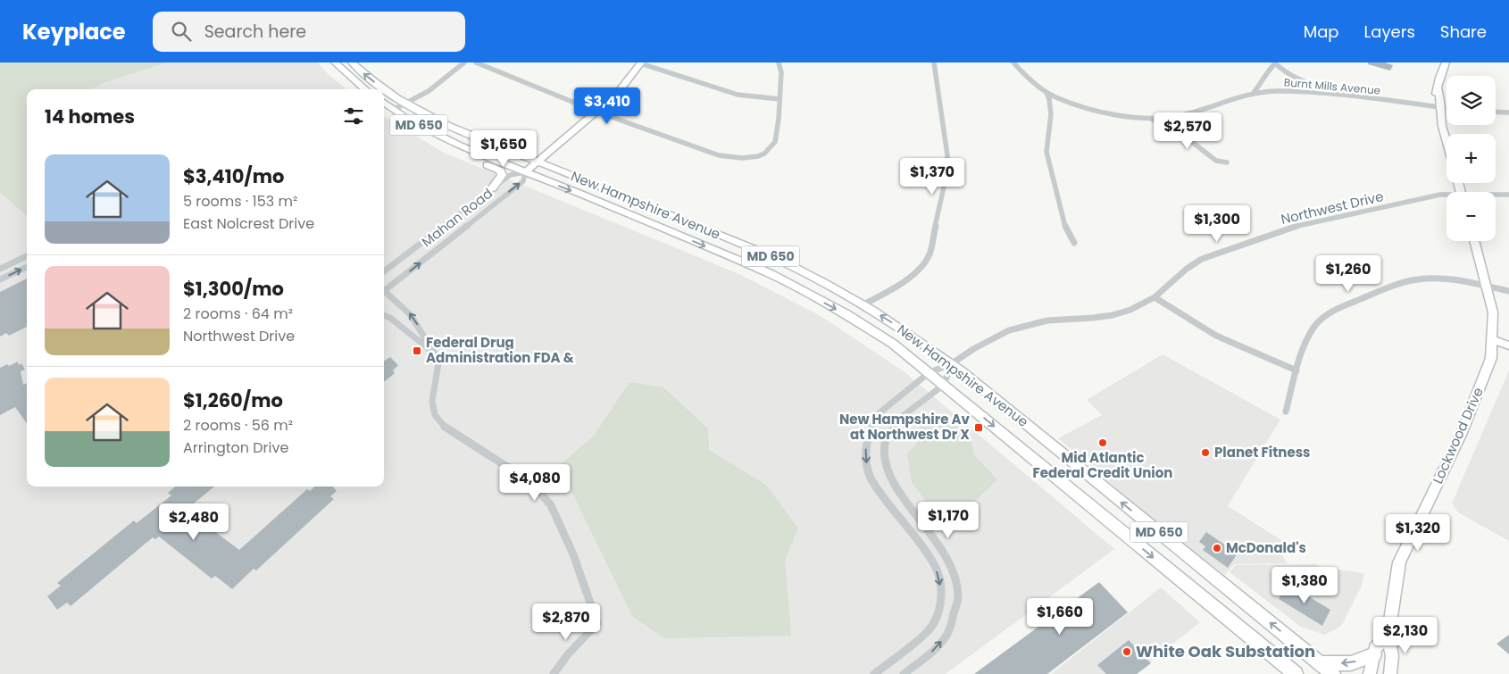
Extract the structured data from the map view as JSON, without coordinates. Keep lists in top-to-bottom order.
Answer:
{
  "streets": {
    "main road": ["MD 650", "New Hampshire Avenue"],
    "street": [
      "Burnt Mills Avenue",
      "Northwest Drive",
      "Mahan Road",
      "Lockwood Drive"
    ]
  },
  "crossings": [
    ["New Hampshire Avenue", "Northwest Drive"],
    ["New Hampshire Avenue", "Mahan Road"]
  ],
  "places": {
    "transit": ["Federal Drug Administration FDA &", "New Hampshire Av at Northwest Dr X"],
    "other": [
      "Mid Atlantic Federal Credit Union",
      "Planet Fitness",
      "McDonald's",
      "White Oak Substation"
    ]
  },
  "page": {
    "header": "Keyplace",
    "search": "Search here",
    "nav": ["Map", "Layers", "Share"],
    "map_buttons": ["+", "−"],
    "price": [
      "$3,410",
      "$2,570",
      "$1,650",
      "$1,370",
      "$1,300",
      "$1,260",
      "$4,080",
      "$1,170",
      "$2,480",
      "$1,320",
      "$1,380",
      "$1,660",
      "$2,870",
      "$2,130"
    ],
    "heading": "14 homes",
    "list": [
      {
        "name": "$3,410/mo",
        "note": "5 rooms · 153 m² · East Nolcrest Drive"
      },
      {
        "name": "$1,300/mo",
        "note": "2 rooms · 64 m² · Northwest Drive"
      },
      {
        "name": "$1,260/mo",
        "note": "2 rooms · 56 m² · Arrington Drive"
      }
    ]
  }
}
